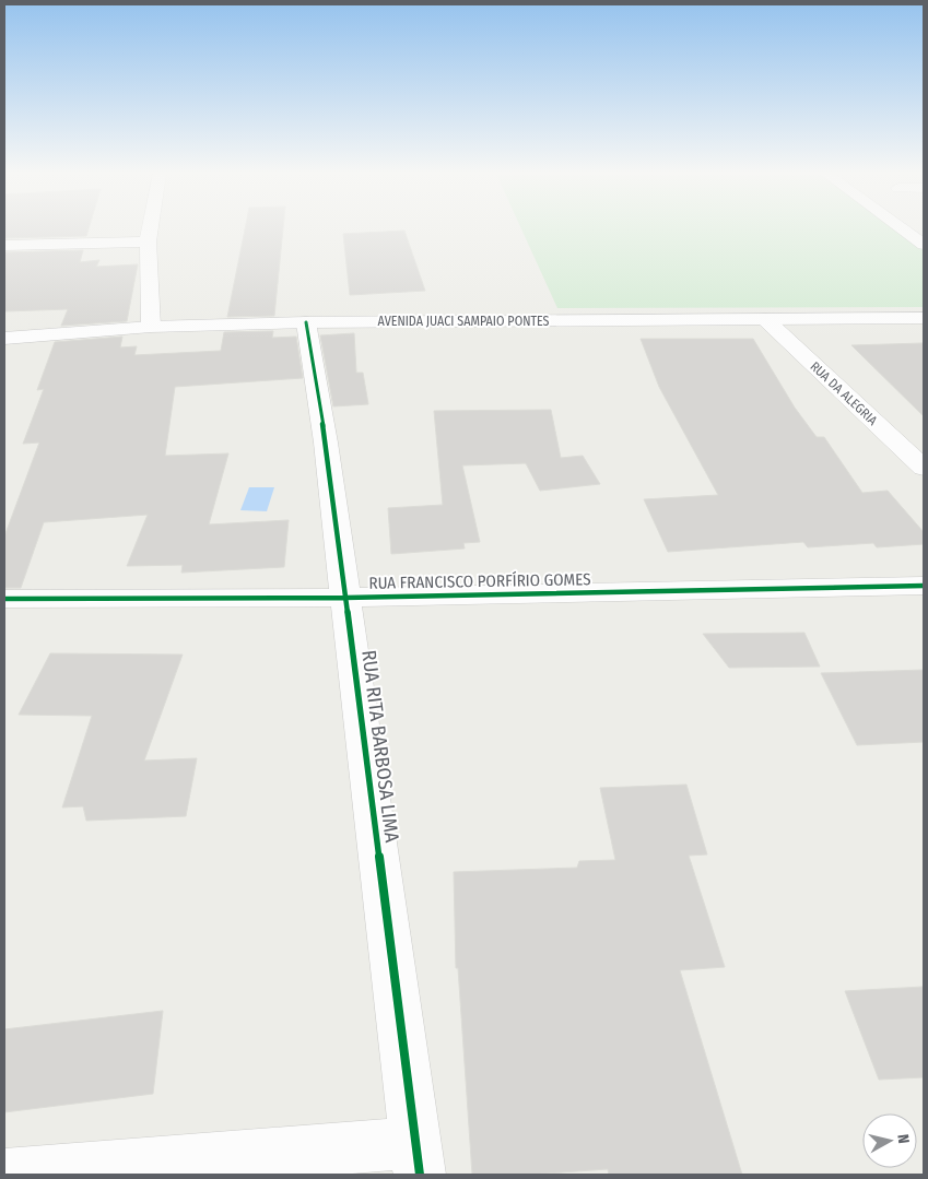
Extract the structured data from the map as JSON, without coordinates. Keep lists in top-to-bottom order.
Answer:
{
  "streets": {
    "street": [
      "AVENIDA JUACI SAMPAIO PONTES",
      "RUA DA ALEGRIA",
      "RUA FRANCISCO PORFÍRIO GOMES",
      "RUA RITA BARBOSA LIMA"
    ]
  },
  "crossings": [
    ["AVENIDA JUACI SAMPAIO PONTES", "RUA DA ALEGRIA"],
    ["AVENIDA JUACI SAMPAIO PONTES", "RUA RITA BARBOSA LIMA"],
    ["RUA FRANCISCO PORFÍRIO GOMES", "RUA RITA BARBOSA LIMA"]
  ],
  "north": "right"
}
